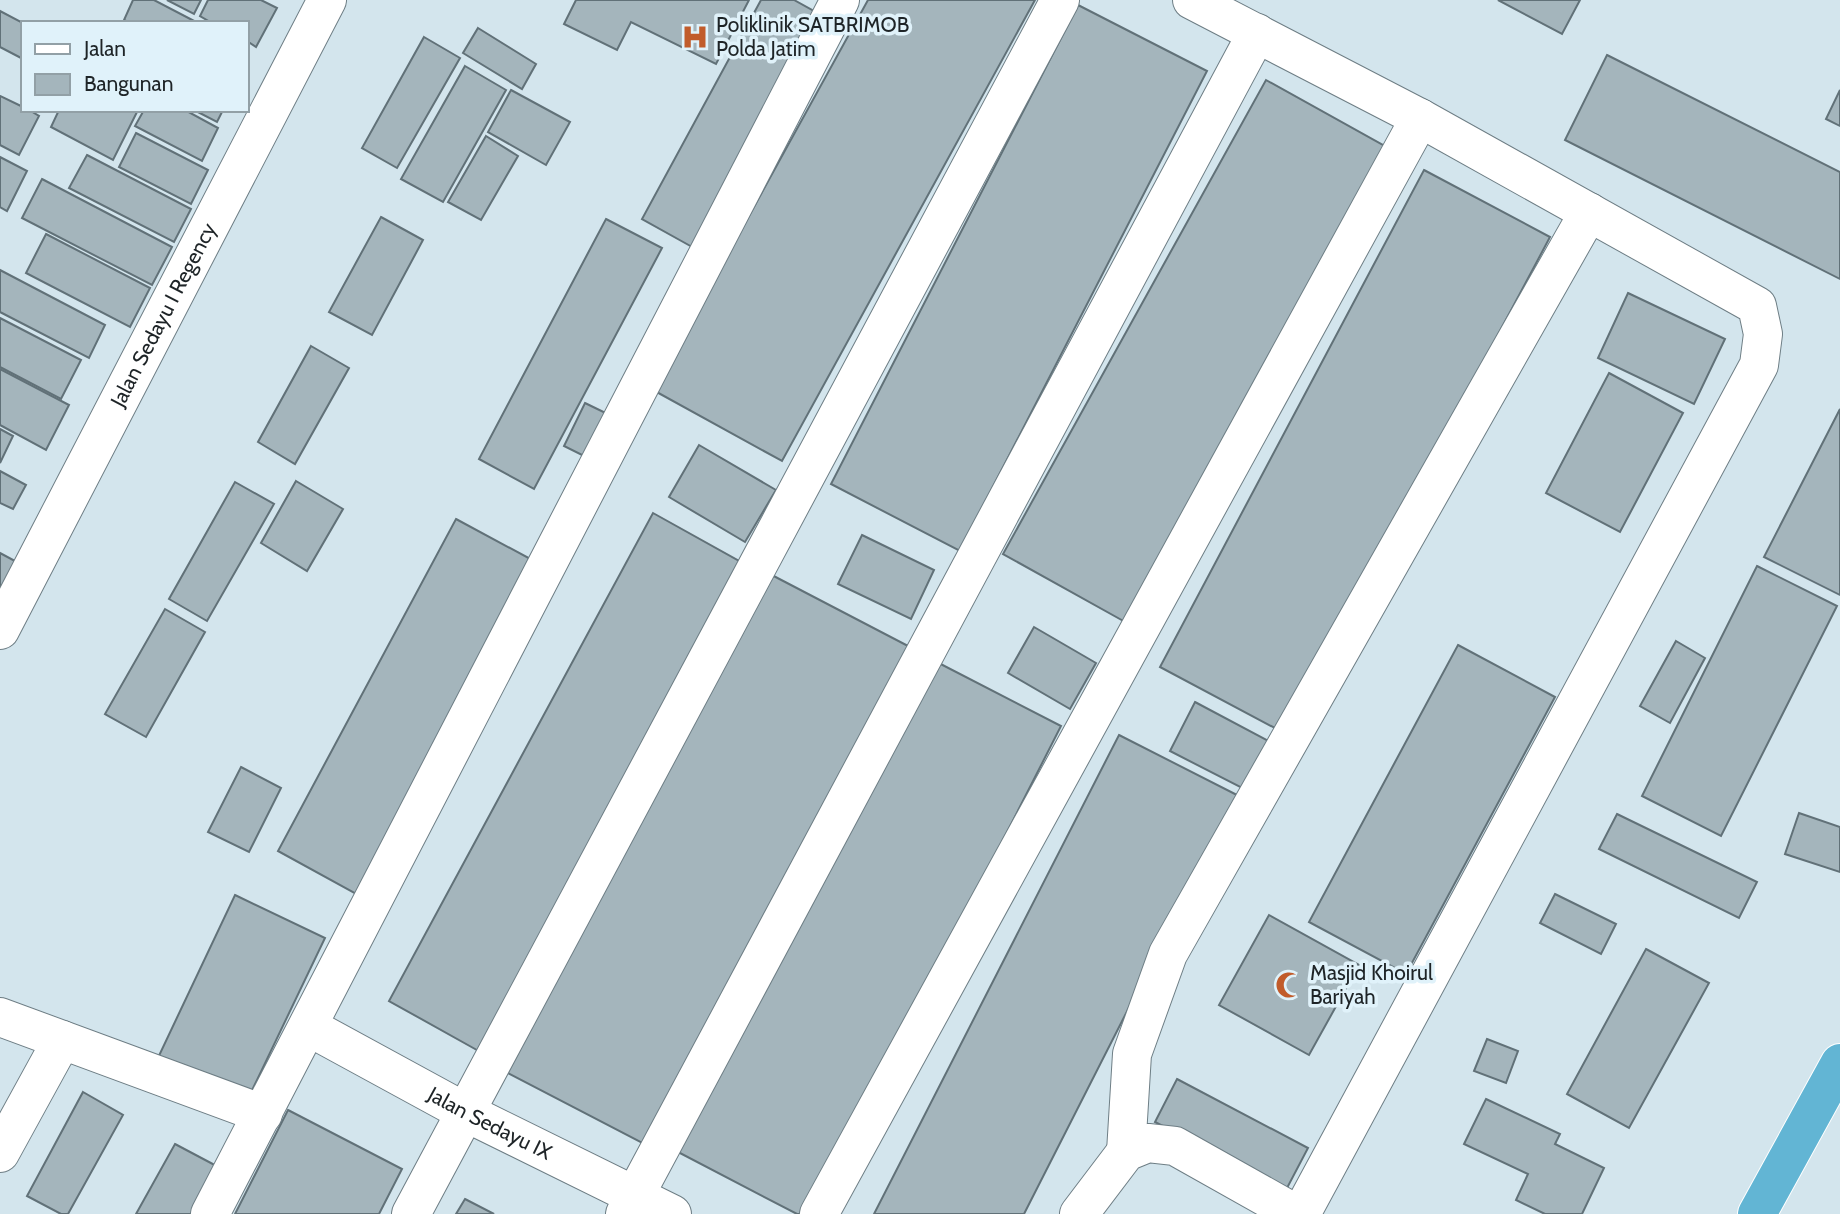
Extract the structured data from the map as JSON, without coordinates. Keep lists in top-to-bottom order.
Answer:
{
  "streets": {
    "street": ["Jalan Sedayu I Regency", "Jalan Sedayu IX"]
  },
  "places": {
    "hospital": ["Poliklinik SATBRIMOB Polda Jatim"],
    "mosque": ["Masjid Khoirul Bariyah"]
  },
  "legend": ["Jalan", "Bangunan"]
}
